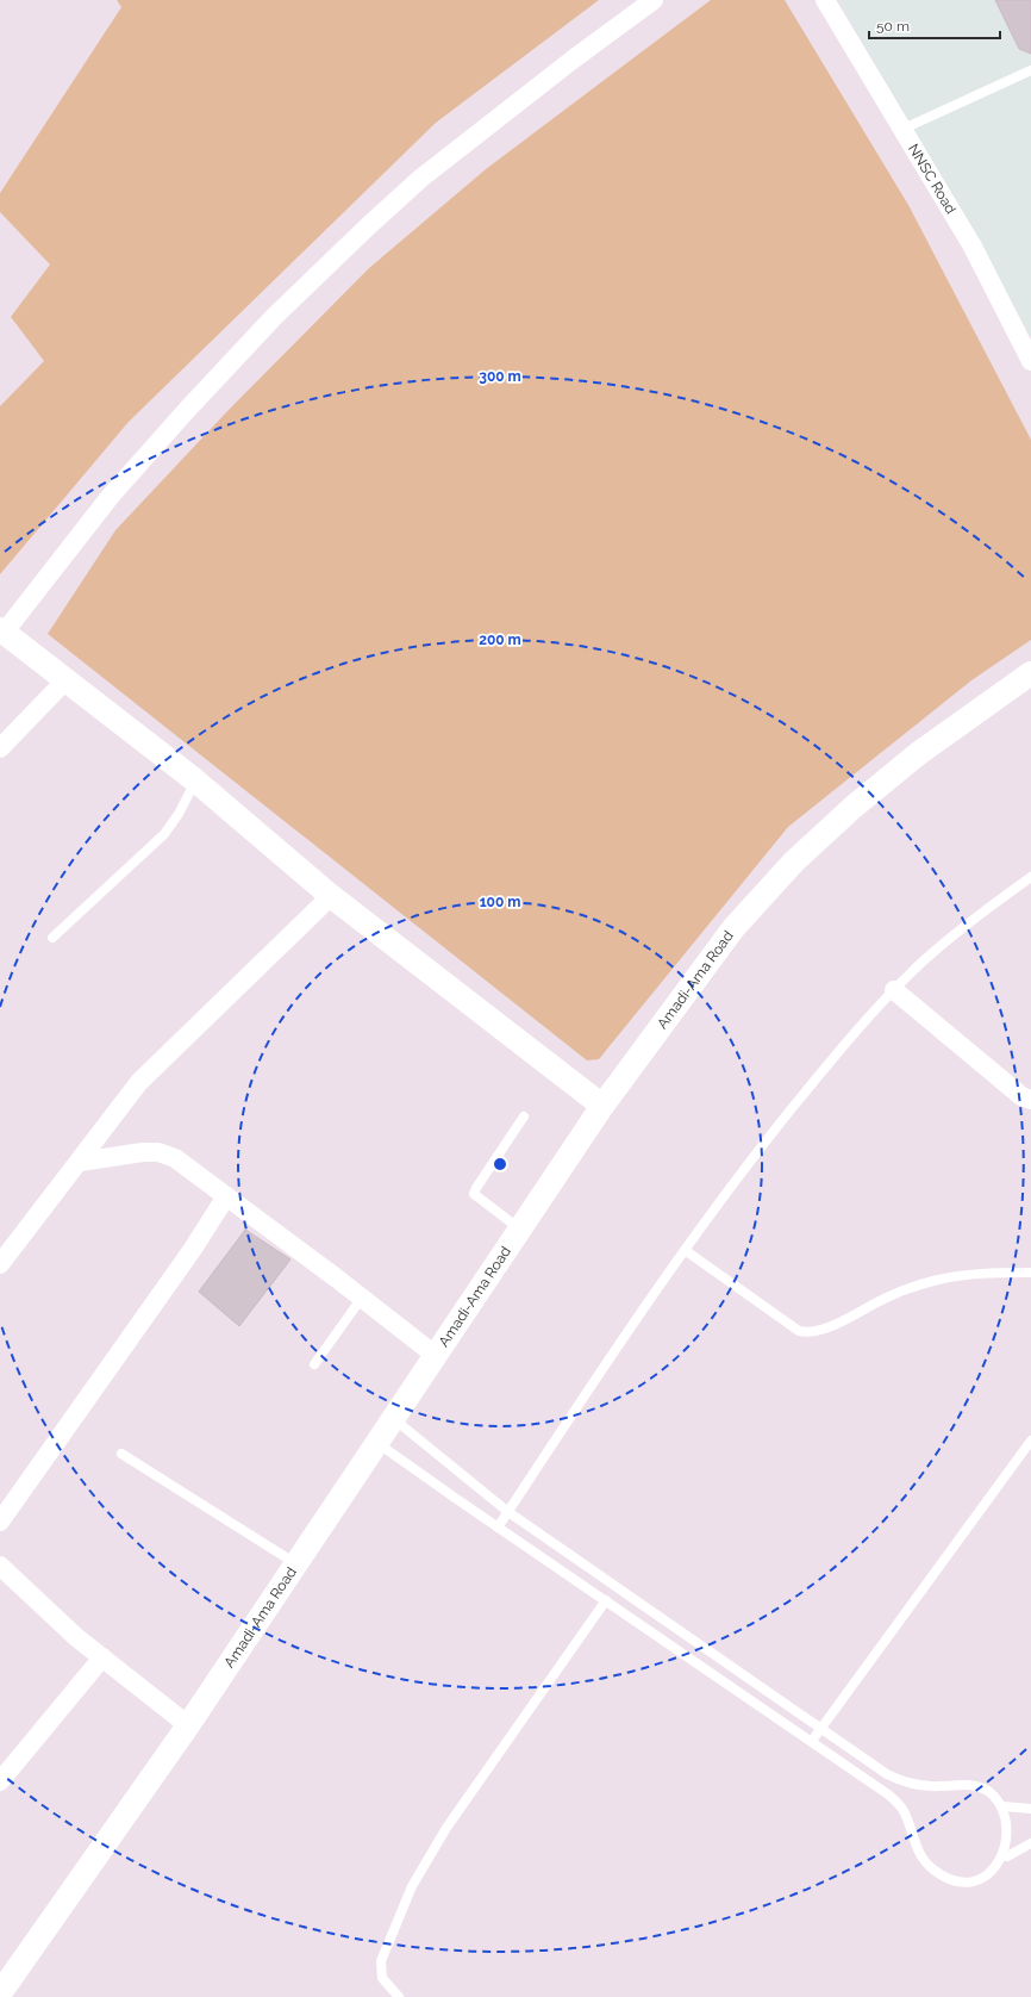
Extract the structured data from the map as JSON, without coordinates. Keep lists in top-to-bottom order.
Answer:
{
  "streets": {
    "street": ["NNSC Road", "Amadi-Ama Road"]
  },
  "scale_bar": "50 m",
  "rings": ["300 m", "200 m", "100 m"]
}
